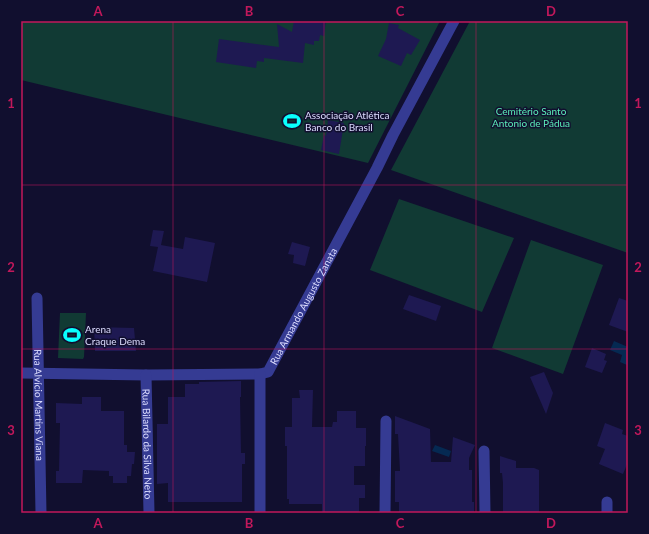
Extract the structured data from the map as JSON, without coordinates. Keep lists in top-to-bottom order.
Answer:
{
  "streets": {
    "street": ["Rua Armando Augusto Zanata", "Rua Alvício Martins Viana", "Rua Bilardo da Silva Neto"]
  },
  "crossings": [
    ["Rua Armando Augusto Zanata", "Rua Alvício Martins Viana"],
    ["Rua Armando Augusto Zanata", "Rua Bilardo da Silva Neto"]
  ],
  "parks": ["Cemitério Santo Antonio de Pádua"],
  "places": {
    "sports": ["Associação Atlética Banco do Brasil", "Arena Craque Dema"]
  },
  "grid": {
    "columns": [
      "A",
      "B",
      "C",
      "D"
    ],
    "rows": ["1", "2", "3"]
  }
}
